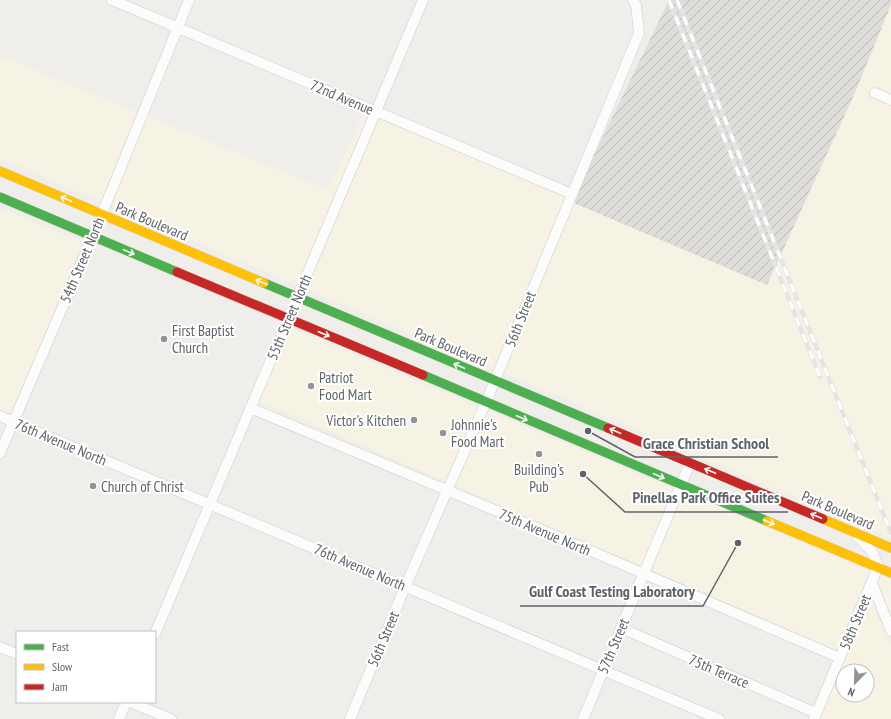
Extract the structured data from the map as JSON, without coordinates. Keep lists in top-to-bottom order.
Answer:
{
  "streets": {
    "main road": ["Park Boulevard"],
    "street": [
      "72nd Avenue",
      "54th Street North",
      "55th Street North",
      "56th Street",
      "76th Avenue North",
      "75th Avenue North",
      "58th Street",
      "57th Street",
      "75th Terrace"
    ]
  },
  "crossings": [
    ["72nd Avenue", "54th Street North"],
    ["72nd Avenue", "55th Street North"],
    ["72nd Avenue", "56th Street"],
    ["Park Boulevard", "54th Street North"],
    ["Park Boulevard", "55th Street North"],
    ["Park Boulevard", "56th Street"],
    ["Park Boulevard", "57th Street"],
    ["54th Street North", "76th Avenue North"],
    ["55th Street North", "76th Avenue North"],
    ["55th Street North", "75th Avenue North"],
    ["56th Street", "76th Avenue North"],
    ["56th Street", "75th Avenue North"],
    ["76th Avenue North", "57th Street"],
    ["75th Avenue North", "58th Street"],
    ["75th Avenue North", "57th Street"],
    ["58th Street", "75th Terrace"],
    ["57th Street", "75th Terrace"]
  ],
  "places": [
    "First Baptist Church",
    "Patriot Food Mart",
    "Victor's Kitchen",
    "Grace Christian School",
    "Johnnie's Food Mart",
    "Building's Pub",
    "Pinellas Park Office Suites",
    "Church of Christ",
    "Gulf Coast Testing Laboratory"
  ],
  "legend": ["Fast", "Slow", "Jam"],
  "north": "bottom left"
}
